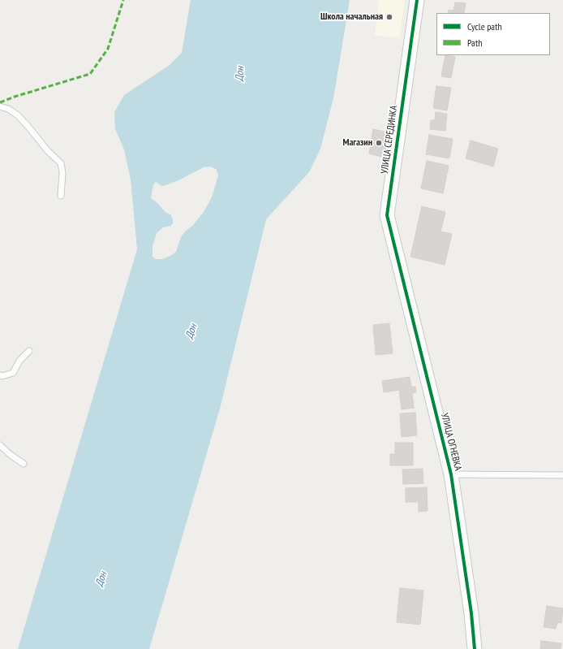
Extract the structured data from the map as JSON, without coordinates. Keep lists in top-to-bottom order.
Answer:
{
  "streets": {
    "street": ["УЛИЦА СЕРЕДИНКА", "УЛИЦА ОГНЕВКА"]
  },
  "crossings": [
    ["УЛИЦА СЕРЕДИНКА", "УЛИЦА ОГНЕВКА"]
  ],
  "water": ["Дон"],
  "places": ["Школа начальная", "Магазин"],
  "legend": ["Cycle path", "Path"]
}
